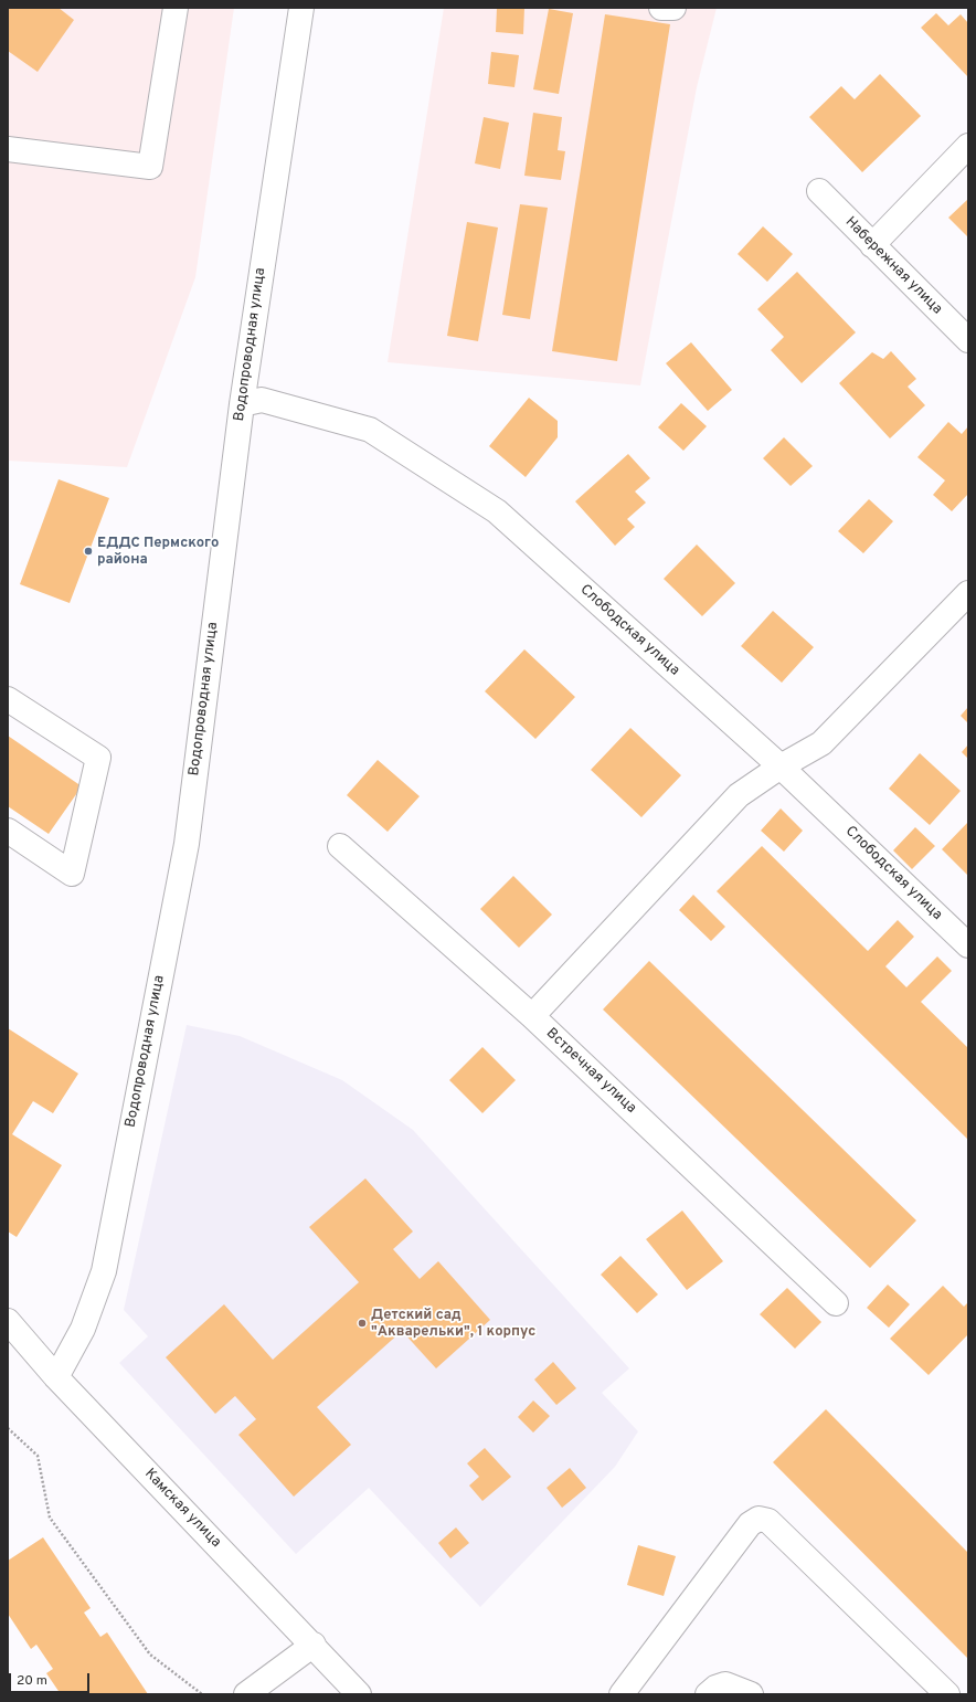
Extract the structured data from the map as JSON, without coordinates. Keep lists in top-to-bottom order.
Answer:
{
  "streets": {
    "street": [
      "Набережная улица",
      "Водопроводная улица",
      "Слободская улица",
      "Встречная улица",
      "Камская улица"
    ]
  },
  "crossings": [
    ["Водопроводная улица", "Слободская улица"],
    ["Водопроводная улица", "Камская улица"]
  ],
  "places": ["ЕДДС Пермского района", "Детский сад \"Акварельки\", 1 корпус"],
  "scale_bar": "20 m"
}
